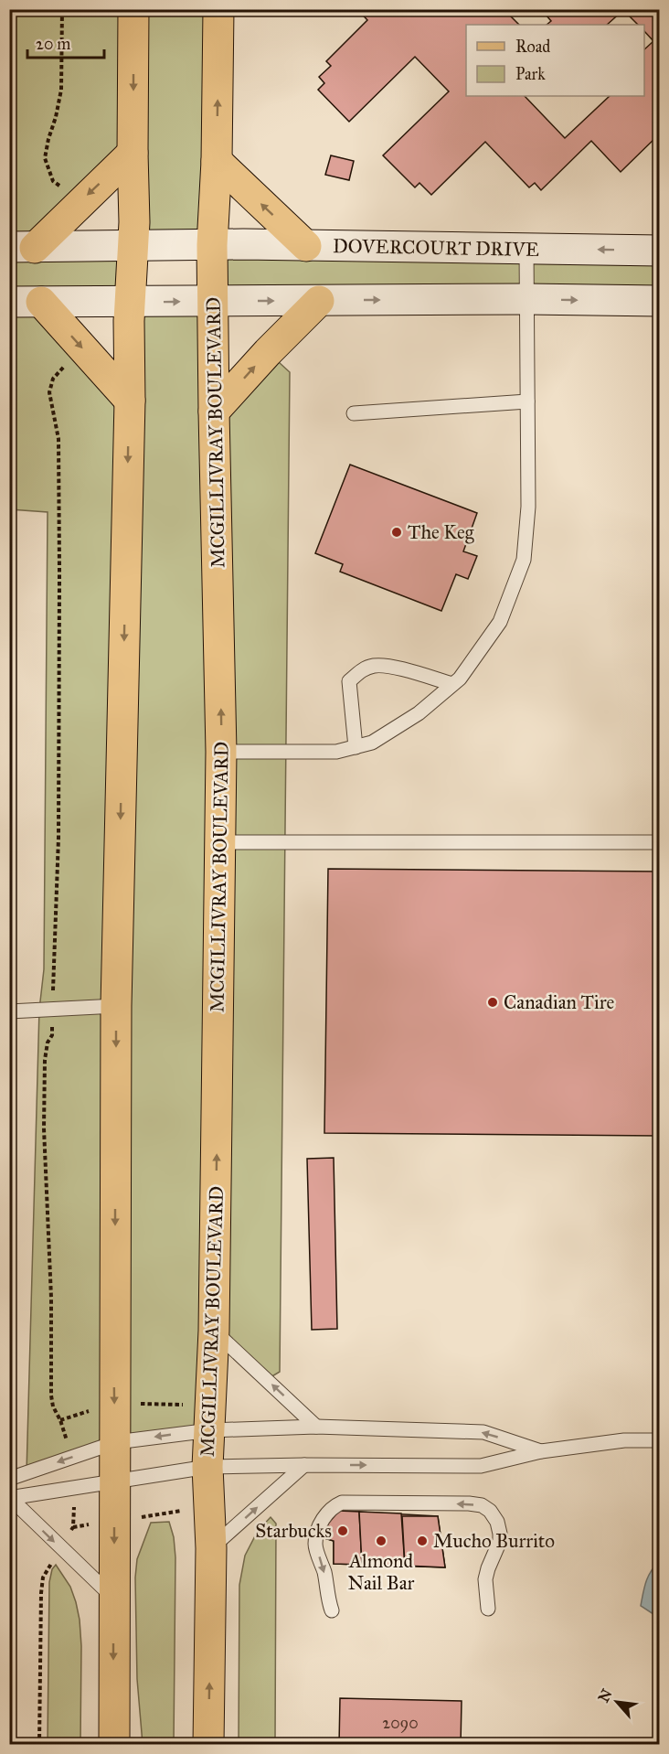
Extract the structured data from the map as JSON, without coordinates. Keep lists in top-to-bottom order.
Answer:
{
  "streets": {
    "main road": ["MCGILLIVRAY BOULEVARD"],
    "street": ["DOVERCOURT DRIVE"]
  },
  "crossings": [
    ["DOVERCOURT DRIVE", "MCGILLIVRAY BOULEVARD"]
  ],
  "places": [
    "The Keg",
    "Canadian Tire",
    "Starbucks",
    "Almond Nail Bar",
    "Mucho Burrito"
  ],
  "house_numbers": ["2090"],
  "legend": ["Road", "Park"],
  "scale_bar": "20 m",
  "north": "top left"
}
